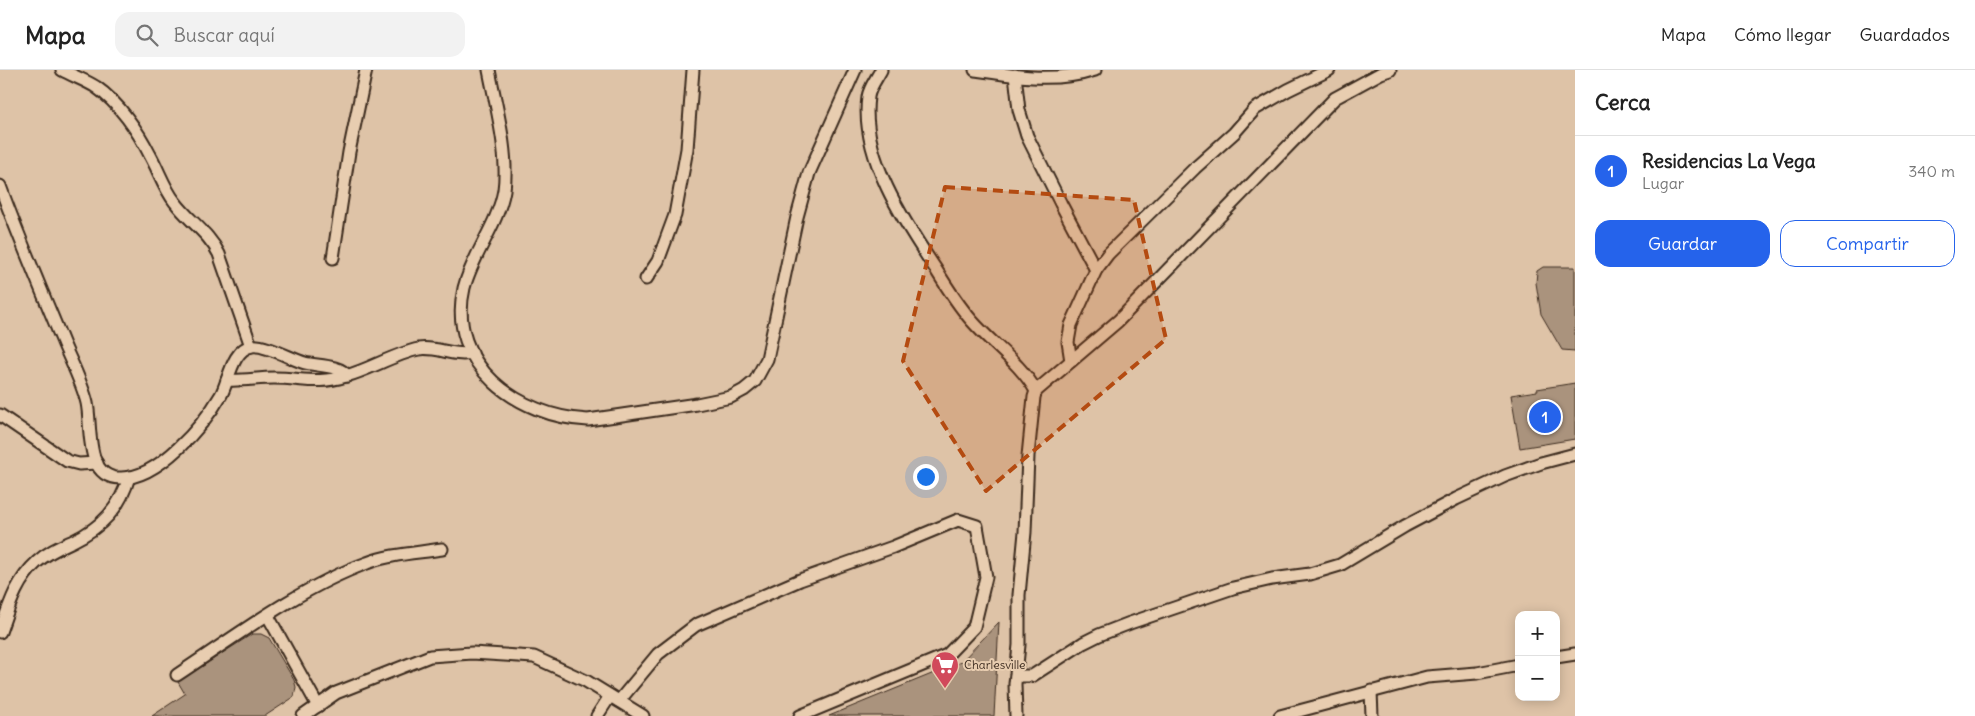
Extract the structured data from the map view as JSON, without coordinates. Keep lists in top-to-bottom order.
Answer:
{
  "places": {
    "supermarket": ["Charlesville"]
  },
  "page": {
    "header": "Mapa",
    "search": "Buscar aquí",
    "nav": ["Mapa", "Cómo llegar", "Guardados"],
    "heading": "Cerca",
    "list": [
      {
        "mark": "1",
        "name": "Residencias La Vega",
        "note": "Lugar",
        "value": "340 m"
      }
    ],
    "buttons": ["Guardar", "Compartir"],
    "pins": "1",
    "map_buttons": ["+", "−"]
  }
}
